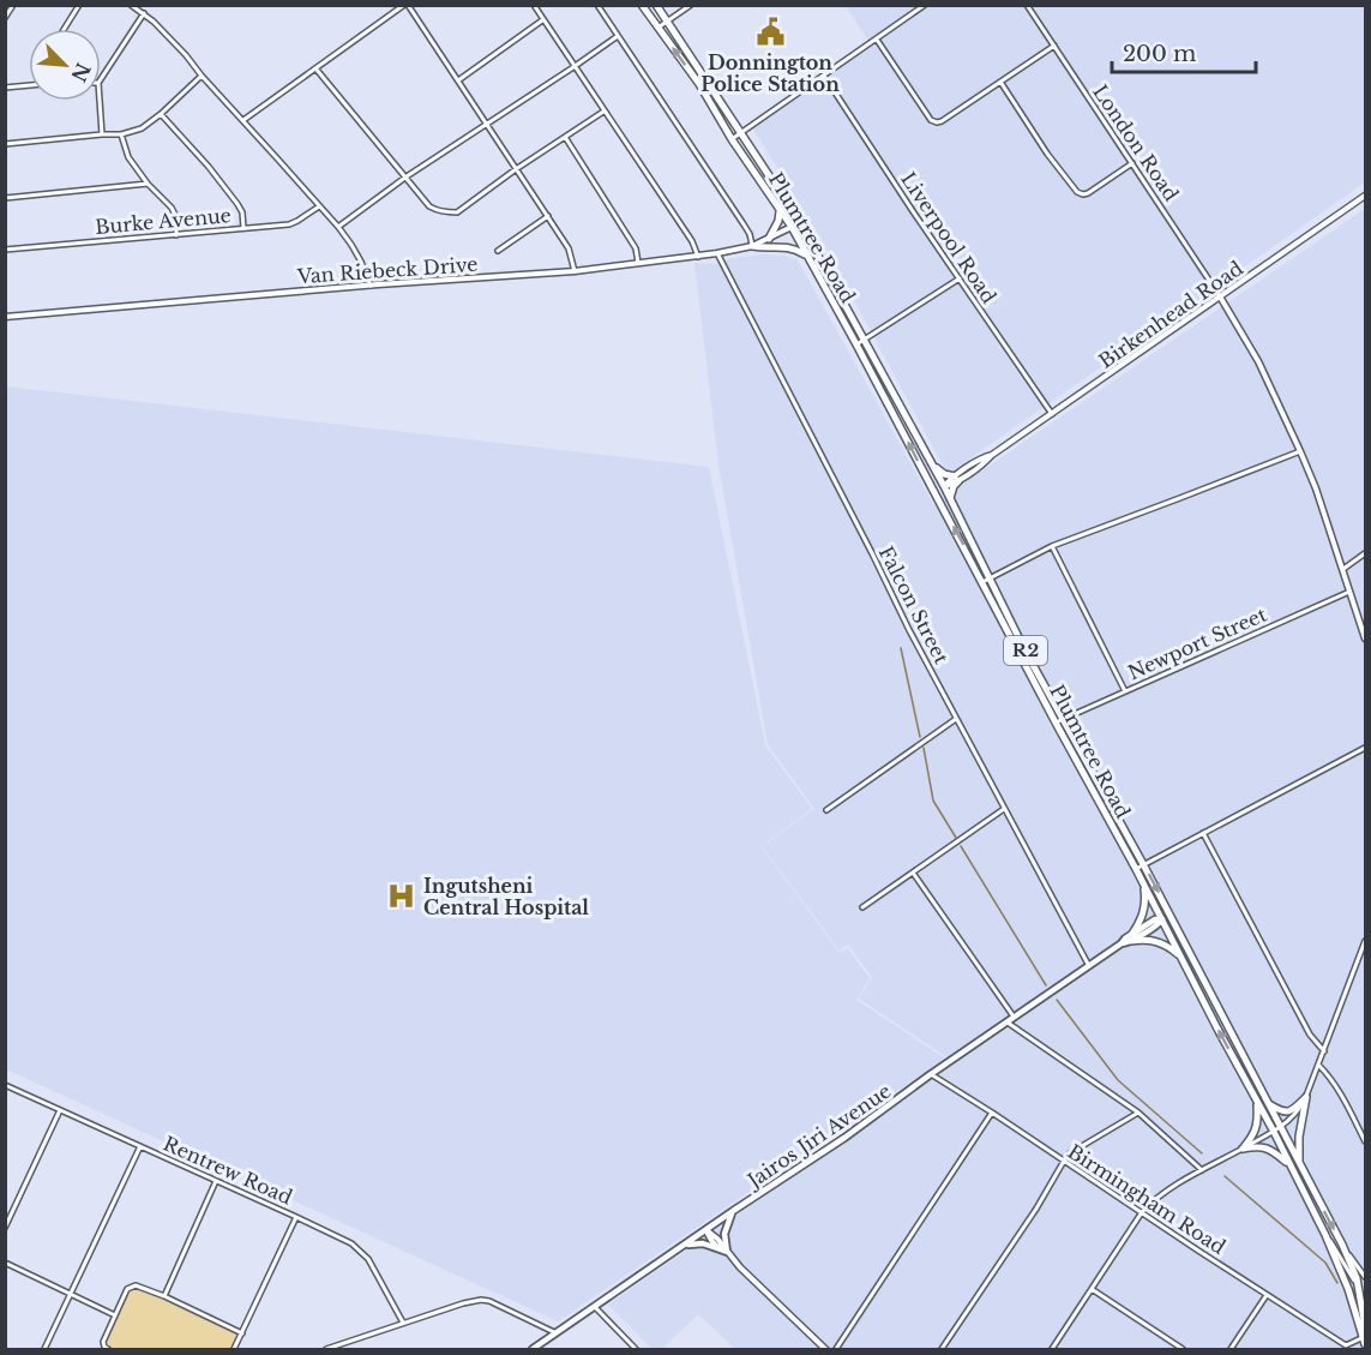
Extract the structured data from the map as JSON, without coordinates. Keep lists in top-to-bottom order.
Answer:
{
  "streets": {
    "highway": ["Plumtree Road", "R2"],
    "main road": ["Jairos Jiri Avenue"],
    "street": [
      "London Road",
      "Burke Avenue",
      "Liverpool Road",
      "Van Riebeck Drive",
      "Birkenhead Road",
      "Falcon Street",
      "Newport Street",
      "Rentrew Road",
      "Birmingham Road"
    ]
  },
  "crossings": [
    ["London Road", "Birkenhead Road"],
    ["Plumtree Road", "Van Riebeck Drive"],
    ["Plumtree Road", "Birkenhead Road"],
    ["Plumtree Road", "Newport Street"],
    ["Liverpool Road", "Birkenhead Road"],
    ["Van Riebeck Drive", "Falcon Street"],
    ["Falcon Street", "Jairos Jiri Avenue"],
    ["Jairos Jiri Avenue", "Birmingham Road"]
  ],
  "places": {
    "public building": ["Donnington Police Station"],
    "hospital": ["Ingutsheni Central Hospital"]
  },
  "scale_bar": "200 m",
  "north": "bottom right"
}
